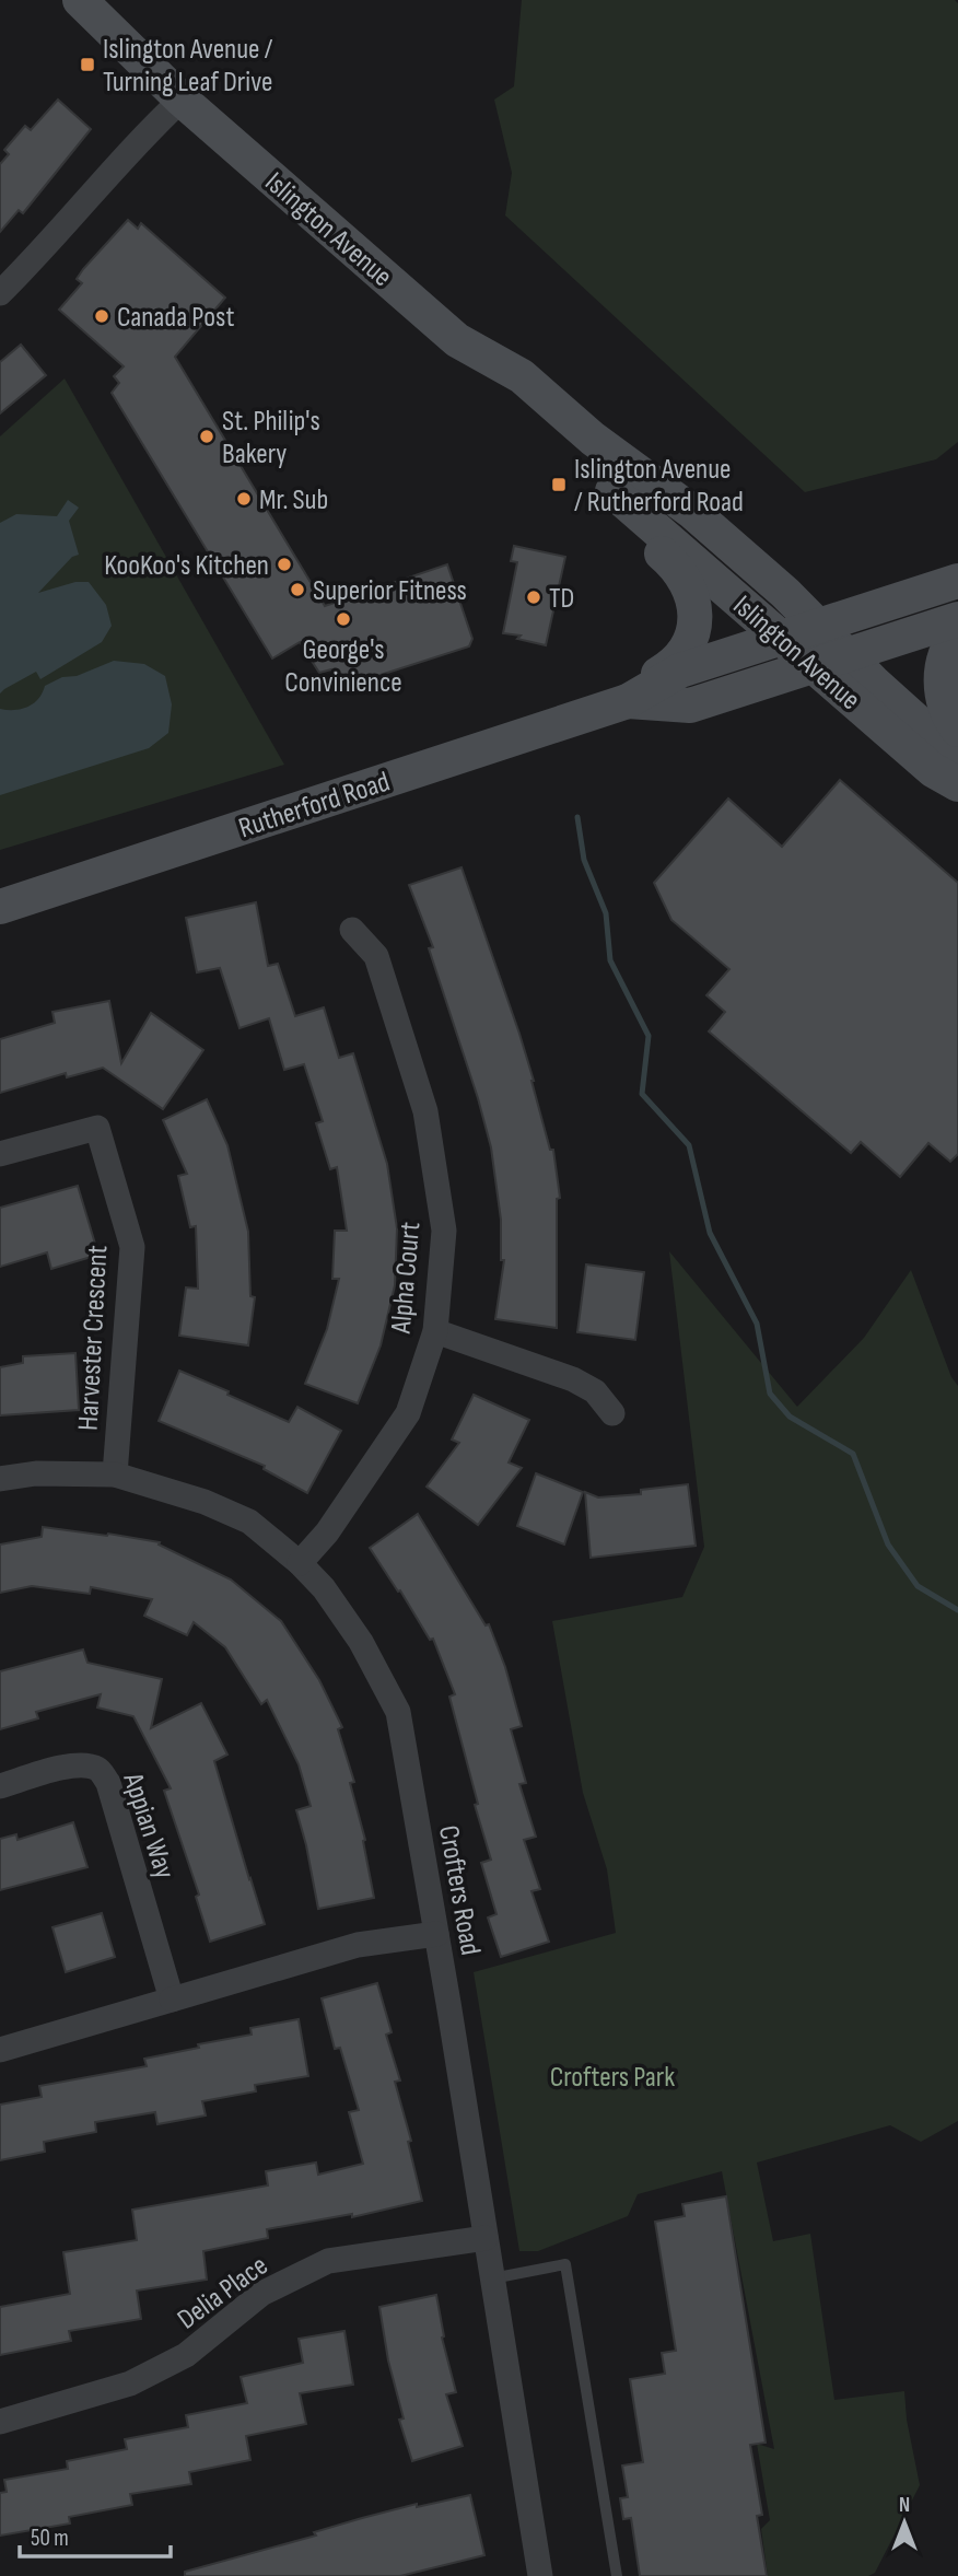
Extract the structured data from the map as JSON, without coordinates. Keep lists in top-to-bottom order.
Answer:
{
  "streets": {
    "main road": ["Islington Avenue", "Rutherford Road"],
    "street": [
      "Alpha Court",
      "Harvester Crescent",
      "Appian Way",
      "Crofters Road",
      "Delia Place"
    ]
  },
  "crossings": [
    ["Islington Avenue", "Rutherford Road"],
    ["Alpha Court", "Crofters Road"],
    ["Harvester Crescent", "Crofters Road"],
    ["Crofters Road", "Delia Place"]
  ],
  "parks": ["Crofters Park"],
  "places": {
    "transit": ["Islington Avenue / Turning Leaf Drive", "Islington Avenue / Rutherford Road"],
    "other": [
      "Canada Post",
      "St. Philip's Bakery",
      "Mr. Sub",
      "KooKoo's Kitchen",
      "Superior Fitness",
      "TD",
      "George's Convinience"
    ]
  },
  "scale_bar": "50 m",
  "north": "top"
}
